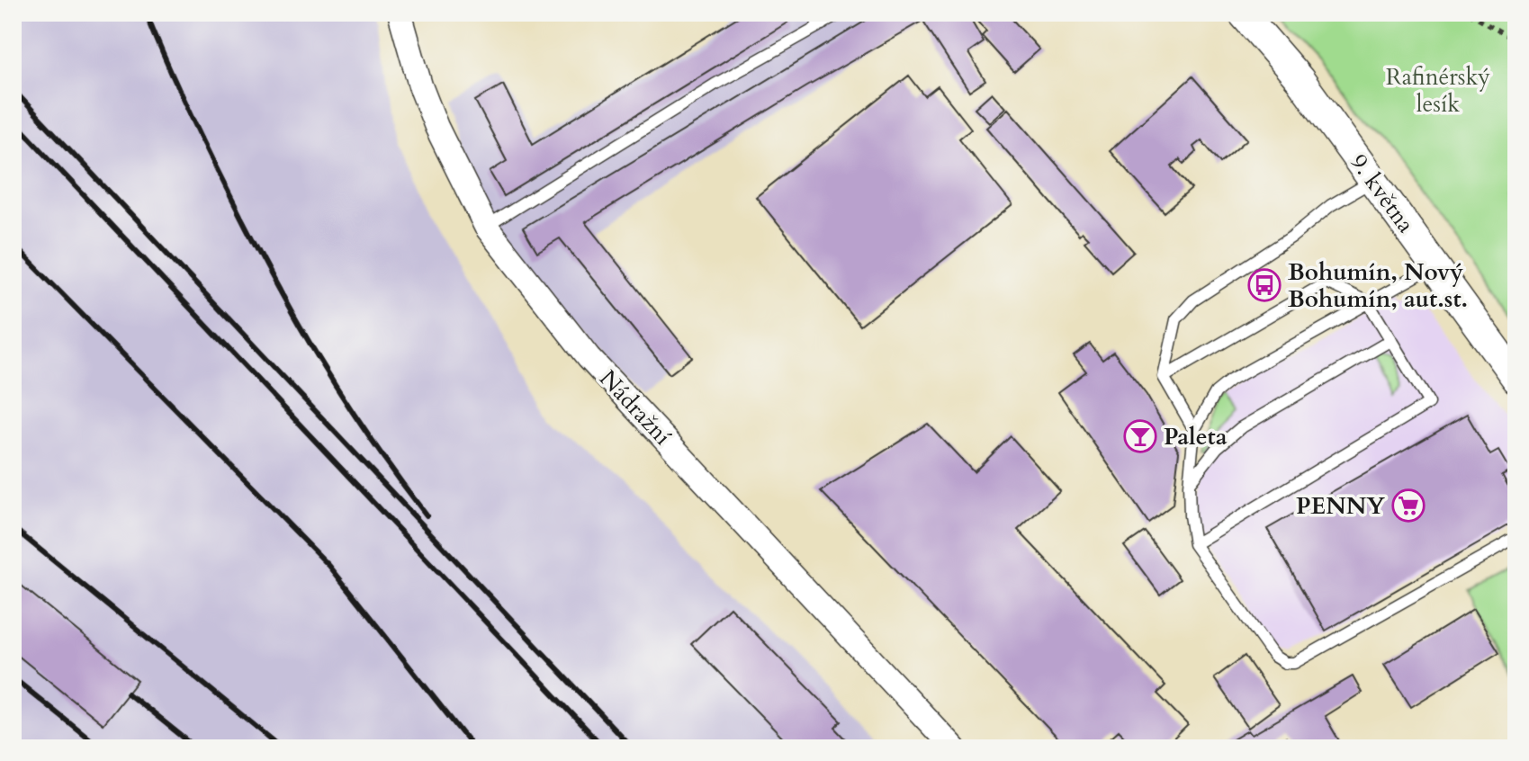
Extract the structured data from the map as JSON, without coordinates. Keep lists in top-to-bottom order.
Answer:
{
  "streets": {
    "street": ["9. května", "Nádražní"]
  },
  "parks": ["Rafinérský lesík"],
  "places": {
    "bus stop": ["Bohumín, Nový Bohumín, aut.st."],
    "bar": ["Paleta"],
    "supermarket": ["PENNY"]
  }
}
